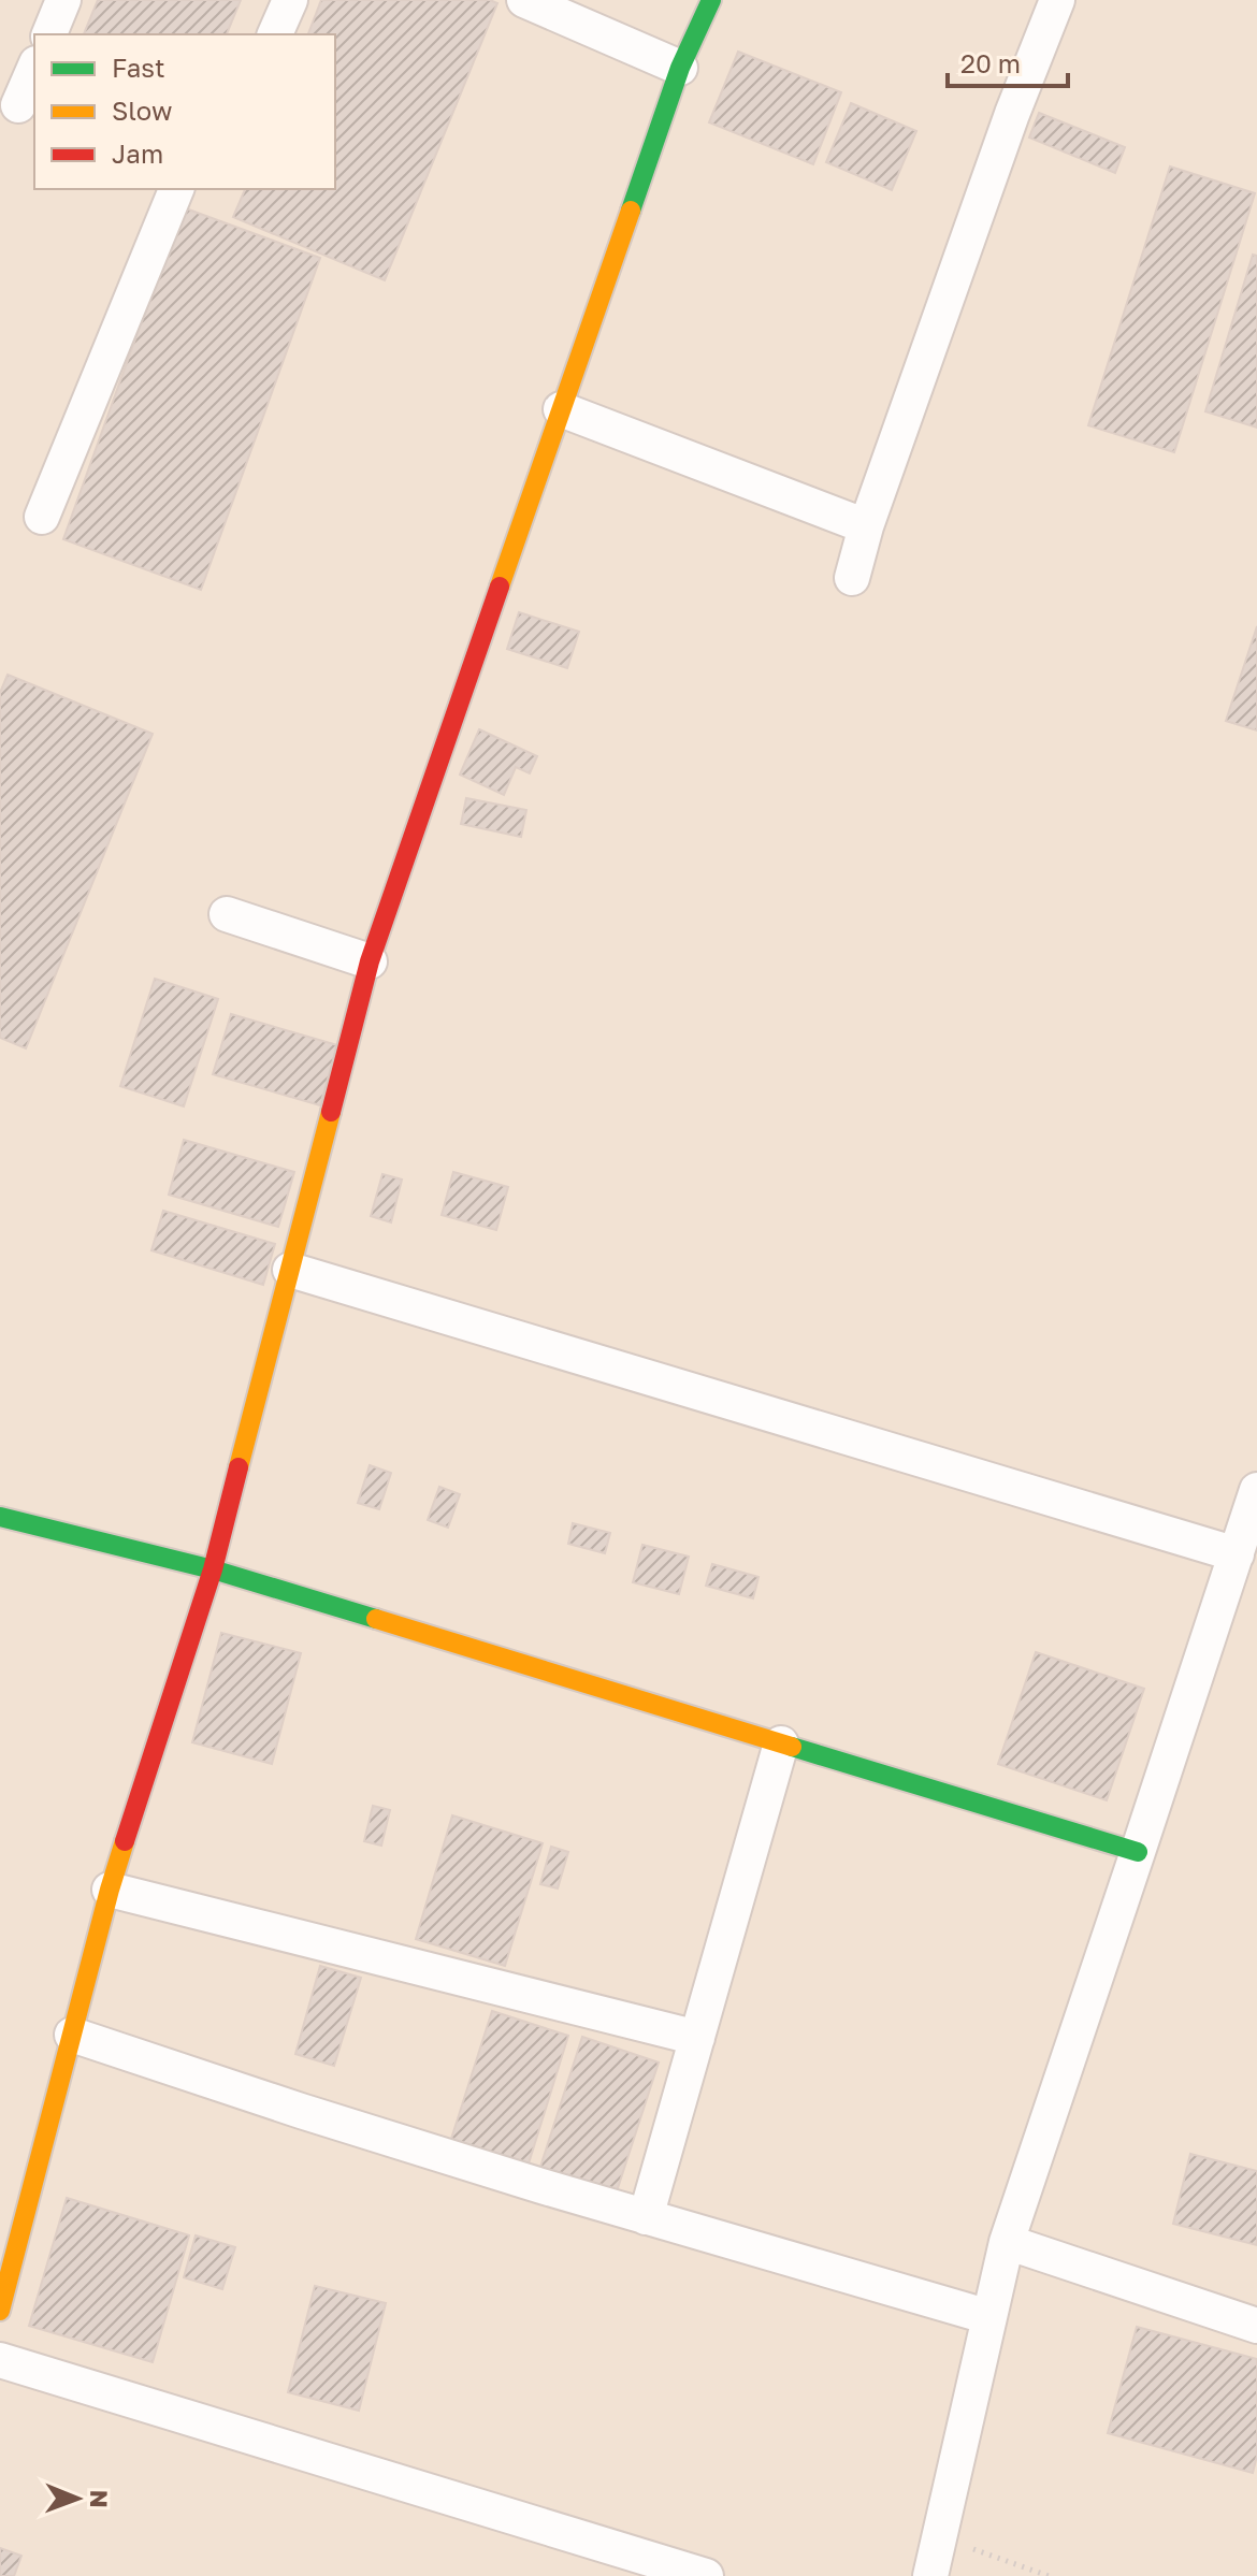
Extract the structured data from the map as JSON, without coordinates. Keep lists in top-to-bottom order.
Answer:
{
  "legend": ["Fast", "Slow", "Jam"],
  "scale_bar": "20 m",
  "north": "right"
}
